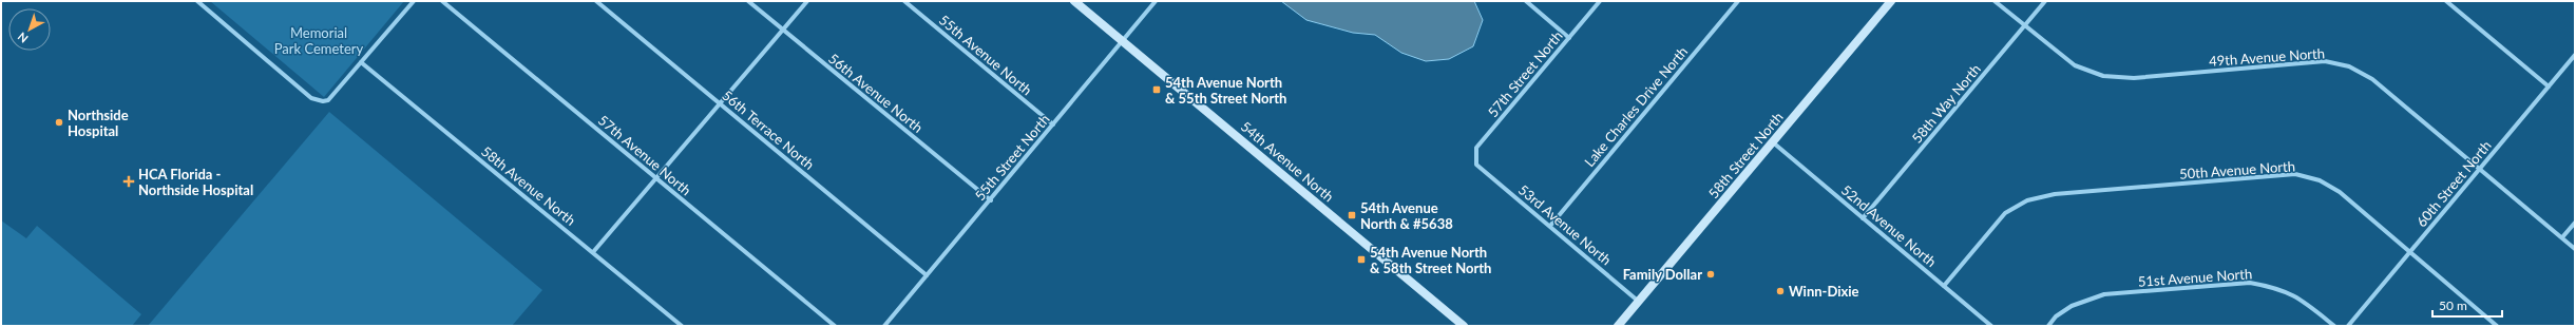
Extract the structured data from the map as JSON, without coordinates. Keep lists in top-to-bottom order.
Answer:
{
  "streets": {
    "main road": ["58th Street North", "54th Avenue North"],
    "street": [
      "55th Avenue North",
      "49th Avenue North",
      "57th Street North",
      "56th Avenue North",
      "58th Way North",
      "Lake Charles Drive North",
      "56th Terrace North",
      "57th Avenue North",
      "55th Street North",
      "50th Avenue North",
      "60th Street North",
      "58th Avenue North",
      "53rd Avenue North",
      "52nd Avenue North",
      "51st Avenue North"
    ]
  },
  "crossings": [
    ["55th Avenue North", "55th Street North"],
    ["49th Avenue North", "58th Way North"],
    ["49th Avenue North", "60th Street North"],
    ["57th Street North", "53rd Avenue North"],
    ["56th Avenue North", "55th Street North"],
    ["58th Way North", "52nd Avenue North"],
    ["Lake Charles Drive North", "53rd Avenue North"],
    ["56th Terrace North", "55th Street North"],
    ["58th Street North", "53rd Avenue North"],
    ["58th Street North", "52nd Avenue North"],
    ["55th Street North", "54th Avenue North"],
    ["50th Avenue North", "60th Street North"],
    ["50th Avenue North", "52nd Avenue North"]
  ],
  "parks": ["Memorial Park Cemetery"],
  "places": {
    "transit": ["54th Avenue North & 55th Street North", "54th Avenue North & #5638", "54th Avenue North & 58th Street North"],
    "other": ["Northside Hospital", "Family Dollar", "Winn-Dixie"],
    "health": ["HCA Florida - Northside Hospital"]
  },
  "scale_bar": "50 m",
  "north": "bottom left"
}
